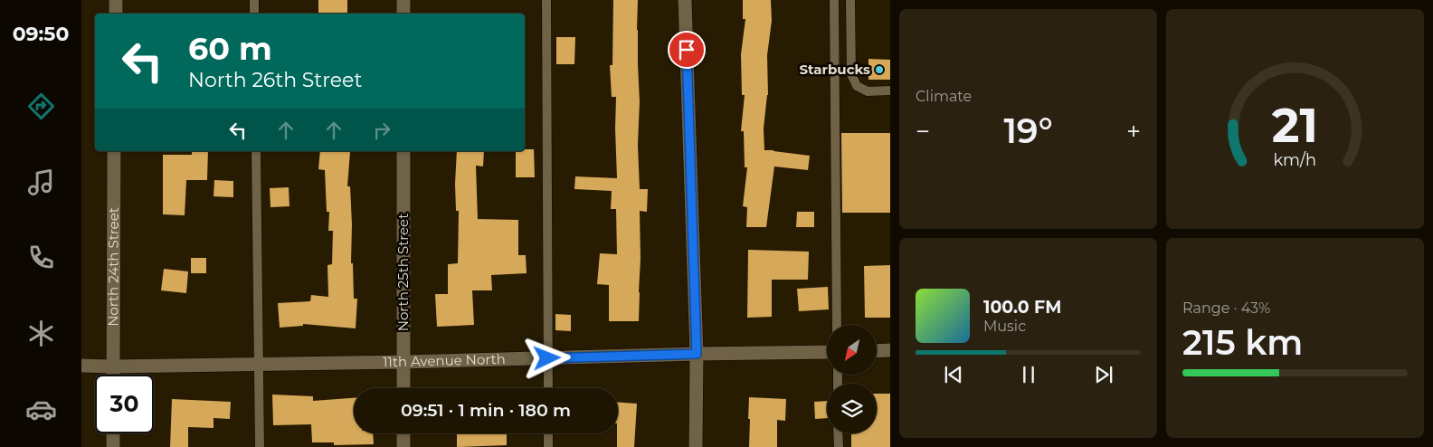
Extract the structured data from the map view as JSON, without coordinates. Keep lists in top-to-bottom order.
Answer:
{
  "streets": {
    "street": ["North 24th Street", "North 25th Street", "11th Avenue North"]
  },
  "crossings": [
    ["North 24th Street", "11th Avenue North"],
    ["North 25th Street", "11th Avenue North"]
  ],
  "places": ["Starbucks"],
  "north": "bottom left",
  "page": {
    "tabs": "09:50",
    "tile": [
      "Climate",
      ["Range · 43%", "215 km"]
    ],
    "turn": ["60 m", "North 26th Street"],
    "heat": ["−", "19°", "+"],
    "song": ["100.0 FM", "Music"],
    "limit": "30",
    "trip": "09:51 · 1 min · 180 m",
    "gauge": ["21", "km/h"]
  }
}
